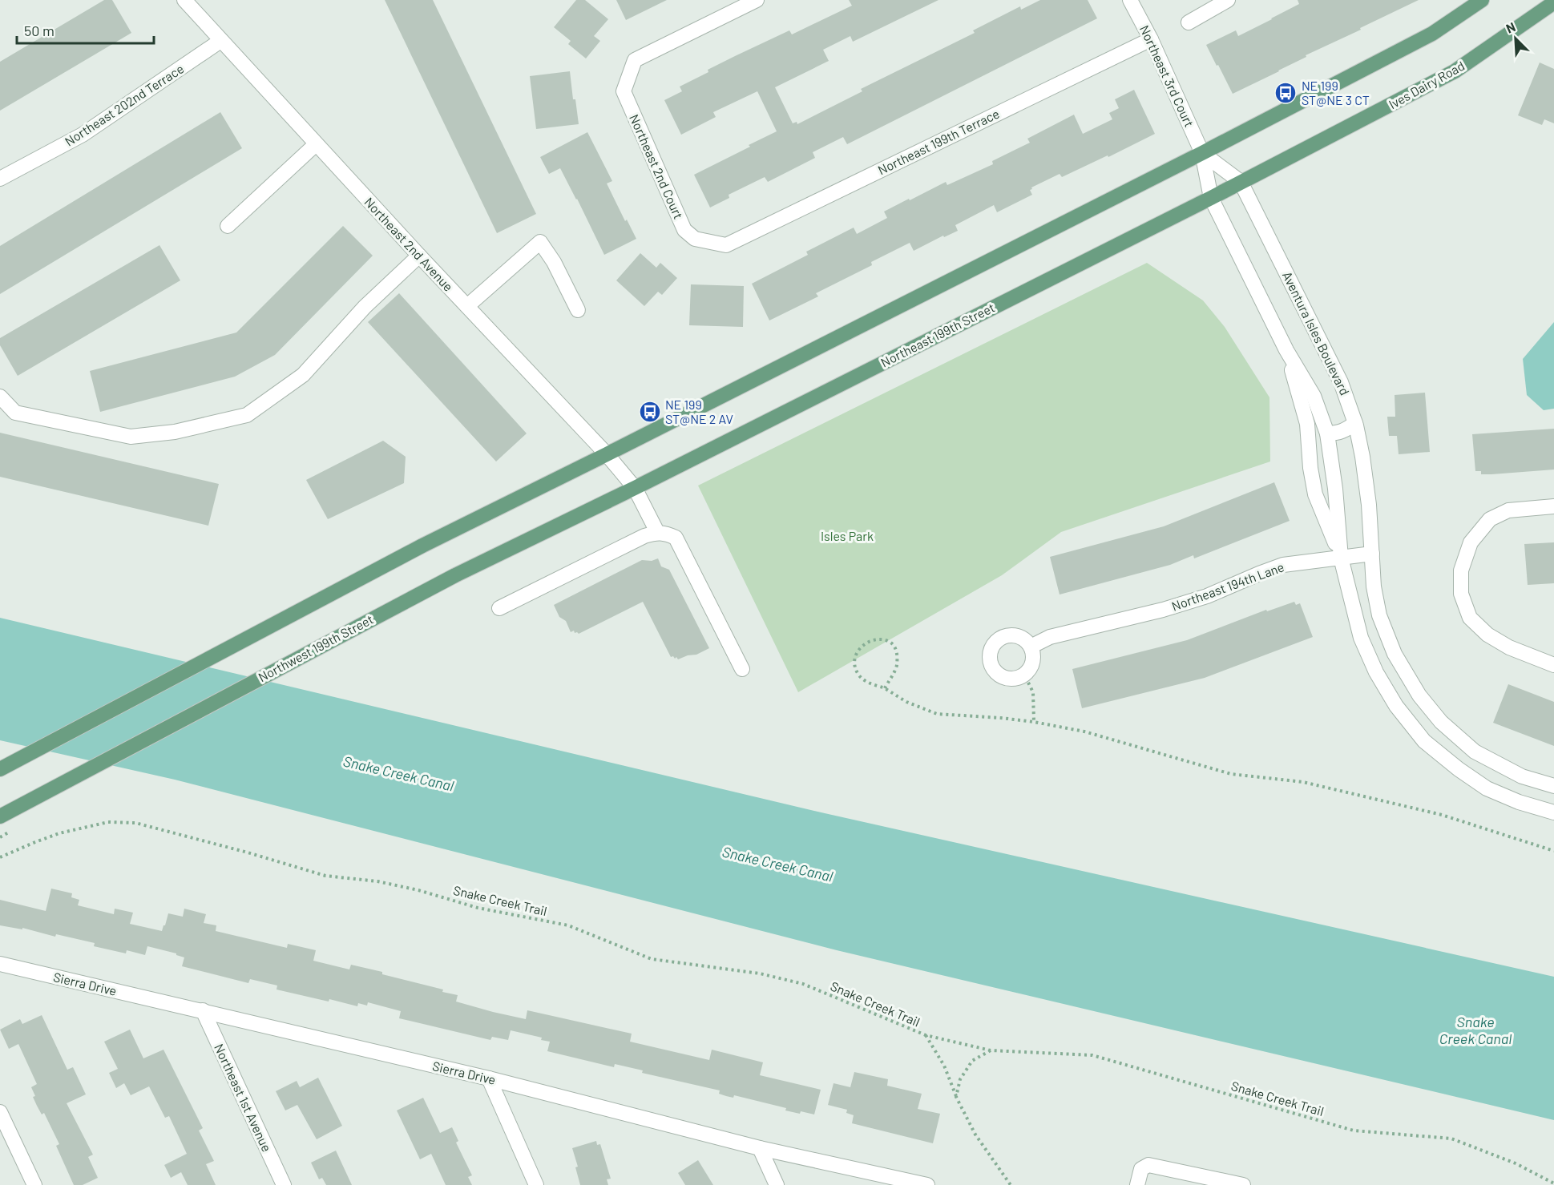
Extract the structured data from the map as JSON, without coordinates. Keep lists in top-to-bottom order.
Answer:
{
  "streets": {
    "main road": ["Ives Dairy Road", "Northeast 199th Street", "Northwest 199th Street"],
    "street": [
      "Northeast 3rd Court",
      "Northeast 202nd Terrace",
      "Northeast 199th Terrace",
      "Northeast 2nd Court",
      "Northeast 2nd Avenue",
      "Aventura Isles Boulevard",
      "Northeast 194th Lane",
      "Sierra Drive",
      "Northeast 1st Avenue"
    ],
    "path": ["Snake Creek Trail"]
  },
  "crossings": [
    ["Northeast 3rd Court", "Northeast 199th Terrace"],
    ["Northeast 3rd Court", "Aventura Isles Boulevard"],
    ["Ives Dairy Road", "Aventura Isles Boulevard"],
    ["Ives Dairy Road", "Northeast 199th Street"],
    ["Northeast 202nd Terrace", "Northeast 2nd Avenue"],
    ["Northeast 199th Terrace", "Northeast 2nd Court"],
    ["Northeast 2nd Avenue", "Northeast 199th Street"],
    ["Northeast 2nd Avenue", "Northwest 199th Street"],
    ["Aventura Isles Boulevard", "Northeast 199th Street"],
    ["Aventura Isles Boulevard", "Northeast 194th Lane"],
    ["Northeast 199th Street", "Northwest 199th Street"],
    ["Sierra Drive", "Northeast 1st Avenue"]
  ],
  "water": ["Snake Creek Canal"],
  "parks": ["Isles Park"],
  "places": {
    "bus stop": ["NE 199 ST@NE 3 CT", "NE 199 ST@NE 2 AV"]
  },
  "scale_bar": "50 m",
  "north": "top left"
}
